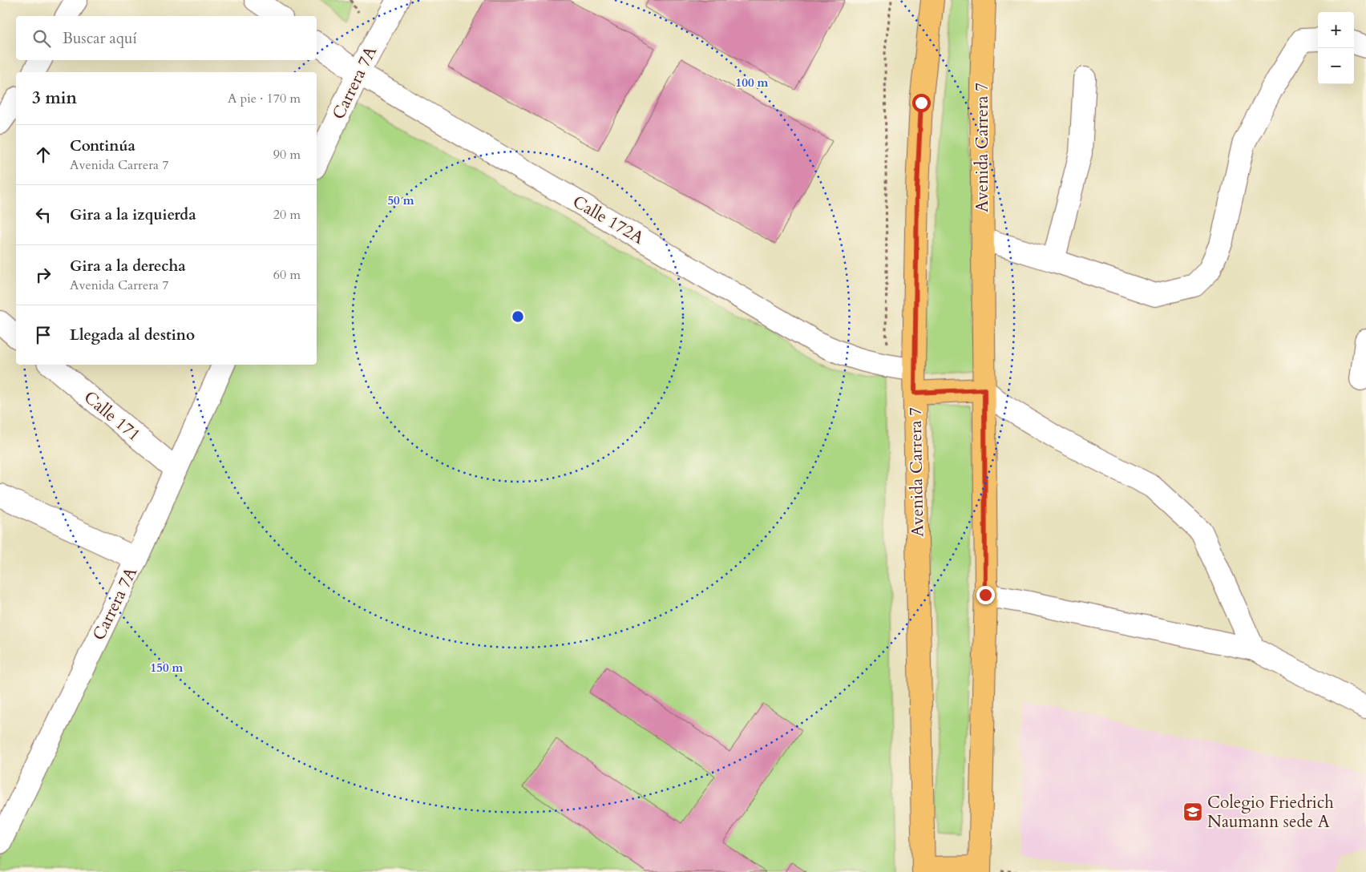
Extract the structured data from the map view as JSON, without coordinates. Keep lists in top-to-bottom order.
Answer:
{
  "streets": {
    "main road": ["Avenida Carrera 7"],
    "street": ["Carrera 7A", "Calle 172A", "Calle 171"]
  },
  "crossings": [
    ["Carrera 7A", "Calle 172A"],
    ["Carrera 7A", "Calle 171"],
    ["Avenida Carrera 7", "Calle 172A"]
  ],
  "places": {
    "school or university": ["Colegio Friedrich Naumann sede A"]
  },
  "page": {
    "map_buttons": ["+", "−"],
    "search": "Buscar aquí",
    "heading": ["3 min", "A pie · 170 m"],
    "list": [
      ["Continúa", "Avenida Carrera 7", "90 m"],
      ["Gira a la izquierda", "20 m"],
      ["Gira a la derecha", "Avenida Carrera 7", "60 m"],
      "Llegada al destino"
    ]
  },
  "rings": ["100 m", "50 m", "150 m"]
}
